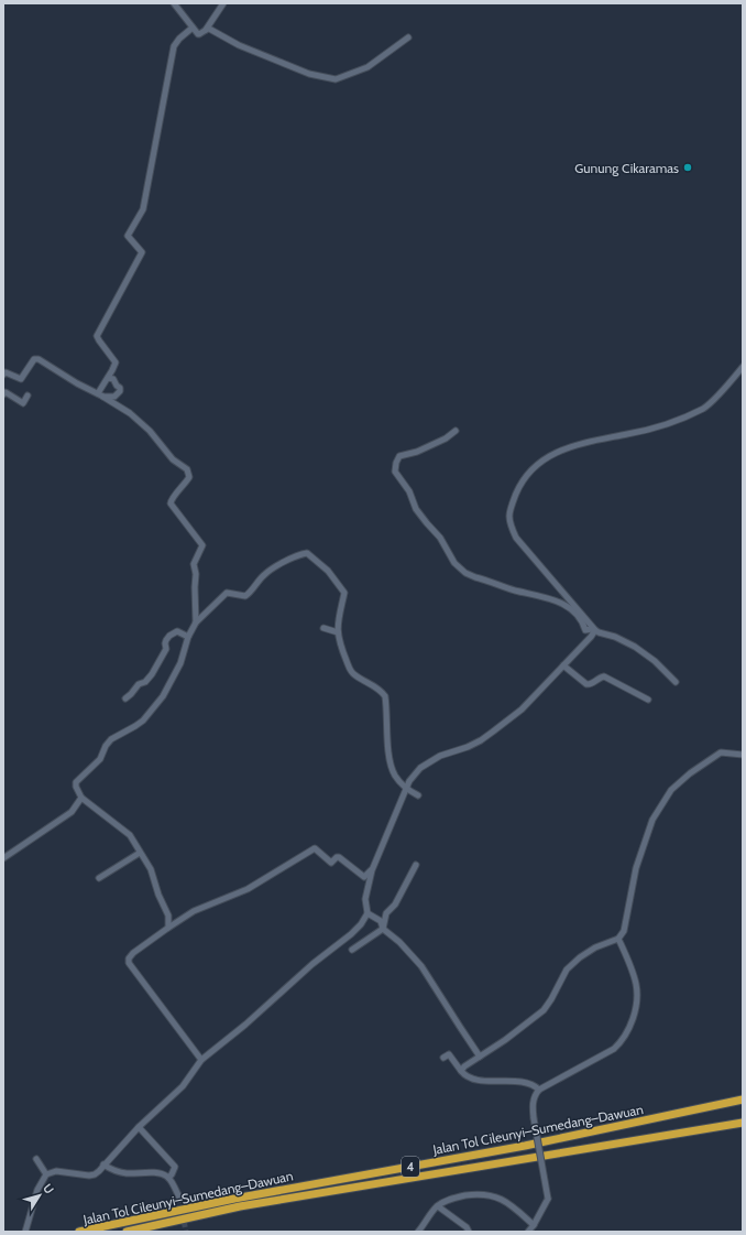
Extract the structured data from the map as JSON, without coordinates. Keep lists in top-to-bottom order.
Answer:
{
  "streets": {
    "highway": ["Jalan Tol Cileunyi–Sumedang–Dawuan", "4"]
  },
  "places": ["Gunung Cikaramas"],
  "north": "top right"
}
